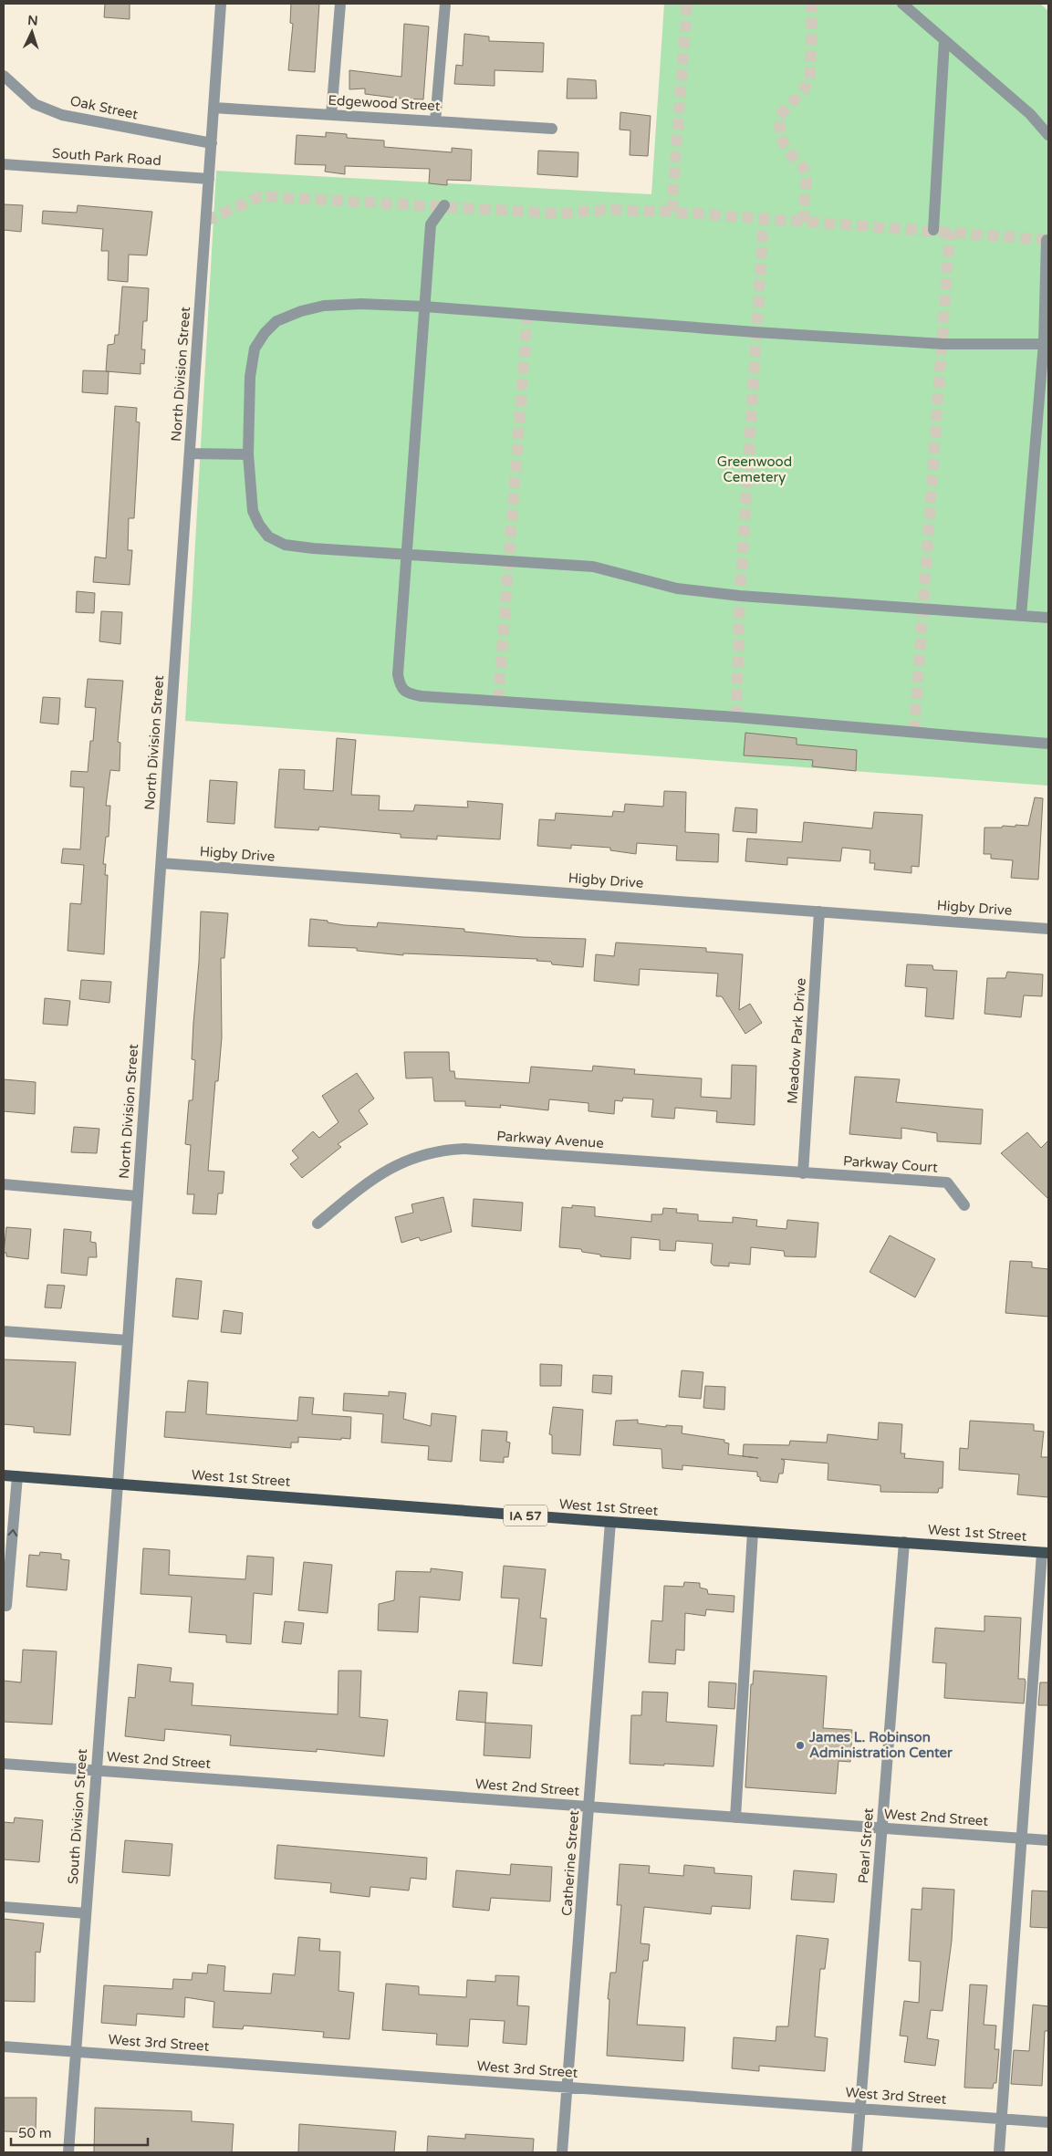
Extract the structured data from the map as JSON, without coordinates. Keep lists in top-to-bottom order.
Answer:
{
  "streets": {
    "main road": ["West 1st Street", "IA 57"],
    "street": [
      "Edgewood Street",
      "Oak Street",
      "South Park Road",
      "North Division Street",
      "Higby Drive",
      "Meadow Park Drive",
      "Parkway Avenue",
      "Parkway Court",
      "West 2nd Street",
      "South Division Street",
      "Pearl Street",
      "Catherine Street",
      "West 3rd Street"
    ]
  },
  "crossings": [
    ["Edgewood Street", "North Division Street"],
    ["Oak Street", "North Division Street"],
    ["South Park Road", "North Division Street"],
    ["North Division Street", "Higby Drive"],
    ["North Division Street", "West 1st Street"],
    ["North Division Street", "South Division Street"],
    ["Higby Drive", "Meadow Park Drive"],
    ["Meadow Park Drive", "Parkway Avenue"],
    ["Meadow Park Drive", "Parkway Court"],
    ["Parkway Avenue", "Parkway Court"],
    ["West 1st Street", "South Division Street"],
    ["West 1st Street", "Pearl Street"],
    ["West 1st Street", "Catherine Street"],
    ["West 2nd Street", "South Division Street"],
    ["West 2nd Street", "Pearl Street"],
    ["West 2nd Street", "Catherine Street"],
    ["South Division Street", "West 3rd Street"],
    ["Pearl Street", "West 3rd Street"],
    ["Catherine Street", "West 3rd Street"]
  ],
  "parks": ["Greenwood Cemetery"],
  "places": ["James L. Robinson Administration Center"],
  "scale_bar": "50 m",
  "north": "top"
}
